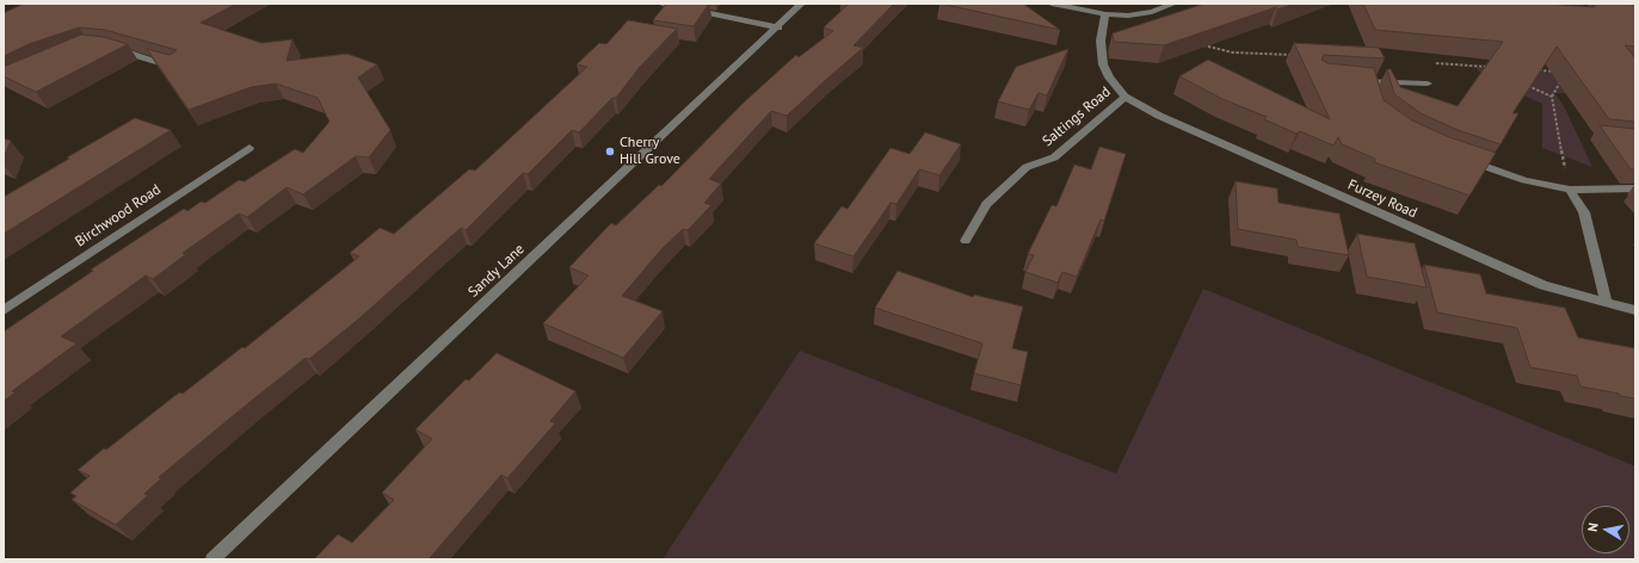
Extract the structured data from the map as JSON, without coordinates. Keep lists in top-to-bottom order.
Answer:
{
  "streets": {
    "street": [
      "Saltings Road",
      "Furzey Road",
      "Birchwood Road",
      "Sandy Lane"
    ]
  },
  "crossings": [
    ["Saltings Road", "Furzey Road"]
  ],
  "places": ["Cherry Hill Grove"],
  "north": "left"
}
